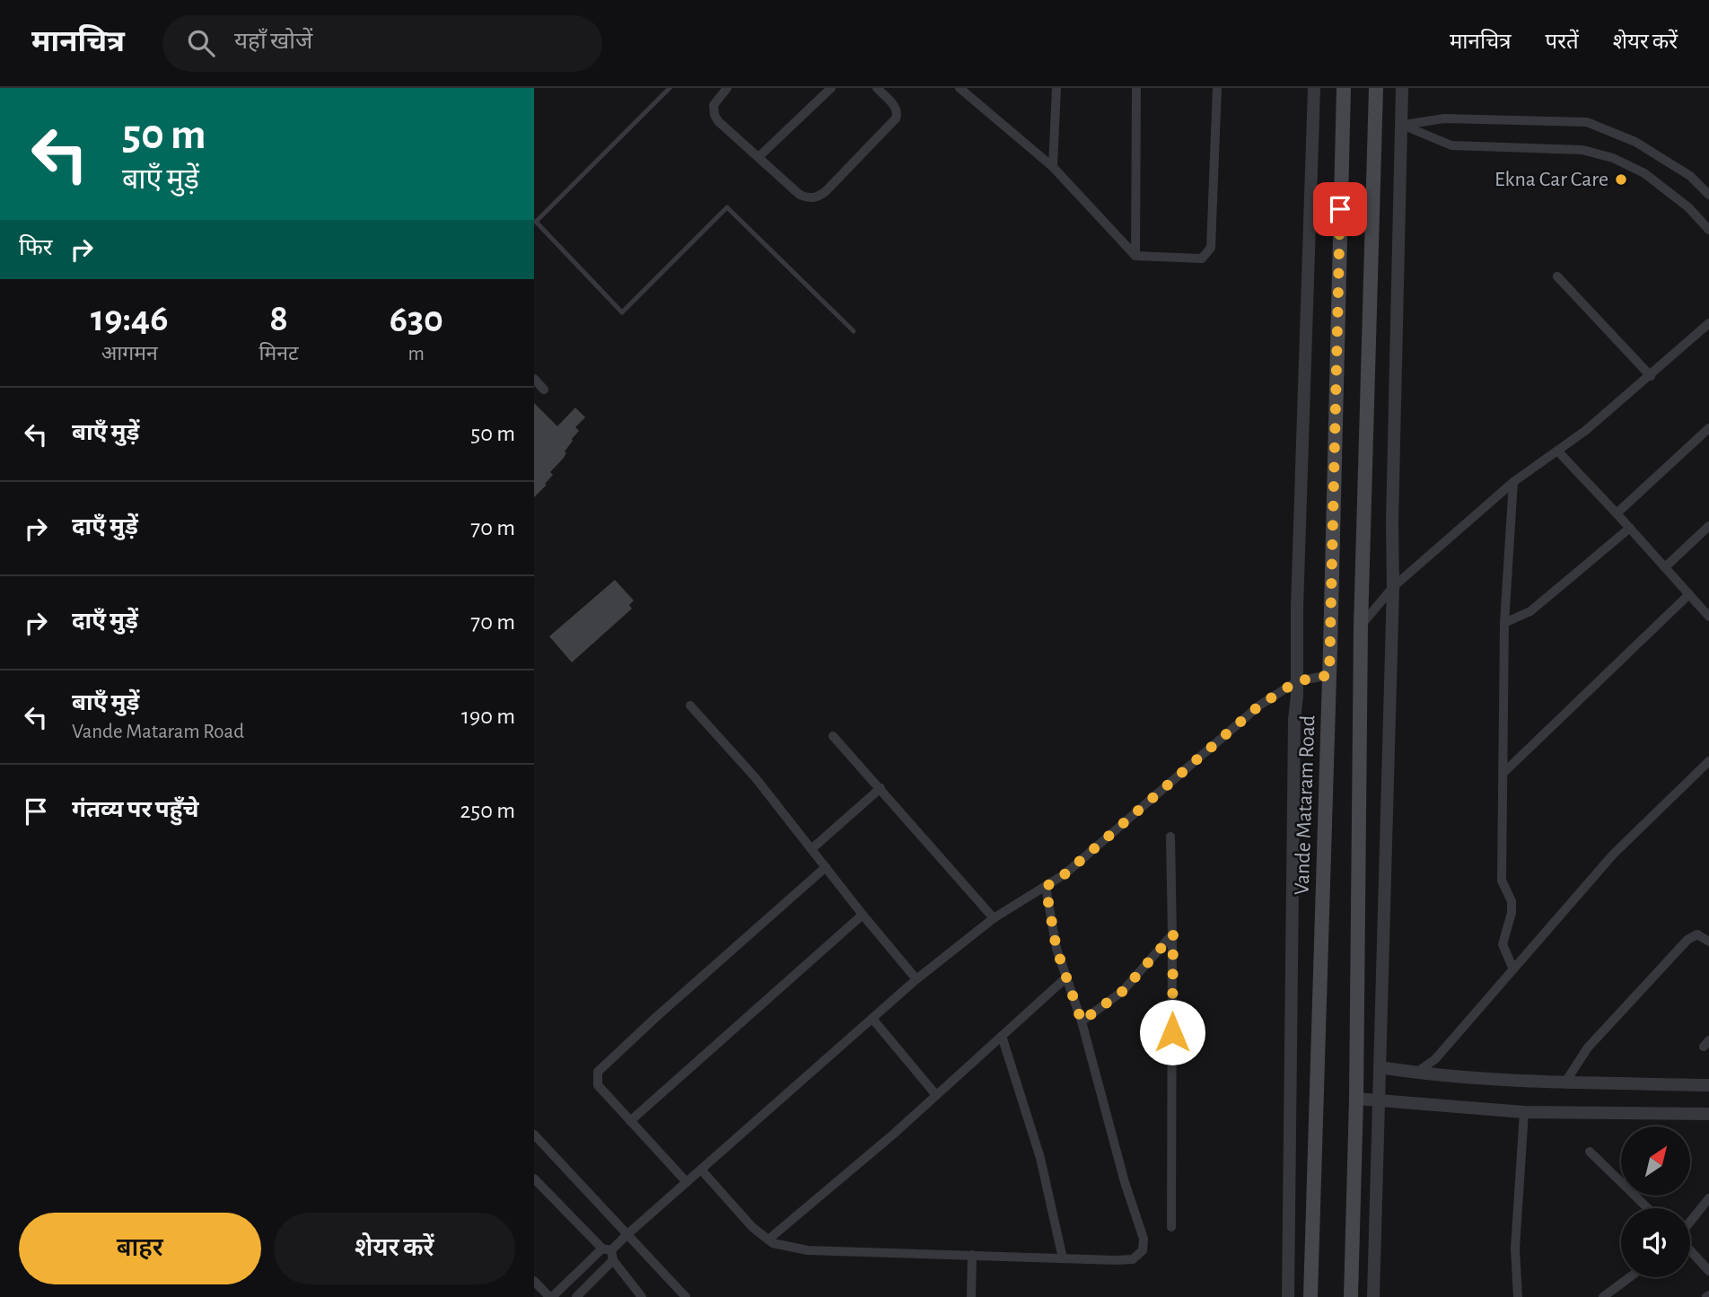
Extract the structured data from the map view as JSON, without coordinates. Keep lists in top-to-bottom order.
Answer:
{
  "streets": {
    "main road": ["Vande Mataram Road"]
  },
  "places": ["Ekna Car Care"],
  "north": "top right",
  "page": {
    "header": "मानचित्र",
    "search": "यहाँ खोजें",
    "nav": ["मानचित्र", "परतें", "शेयर करें"],
    "turn": ["50 m", "बाएँ मुड़ें"],
    "then": "फिर",
    "eta": [
      "19:46",
      "आगमन",
      "8",
      "मिनट",
      "630",
      "m"
    ],
    "list": [
      {
        "name": "बाएँ मुड़ें",
        "value": "50 m"
      },
      {
        "name": "दाएँ मुड़ें",
        "value": "70 m"
      },
      {
        "name": "दाएँ मुड़ें",
        "value": "70 m"
      },
      {
        "name": "बाएँ मुड़ें",
        "note": "Vande Mataram Road",
        "value": "190 m"
      },
      {
        "name": "गंतव्य पर पहुँचे",
        "value": "250 m"
      }
    ],
    "buttons": ["बाहर", "शेयर करें"]
  }
}
